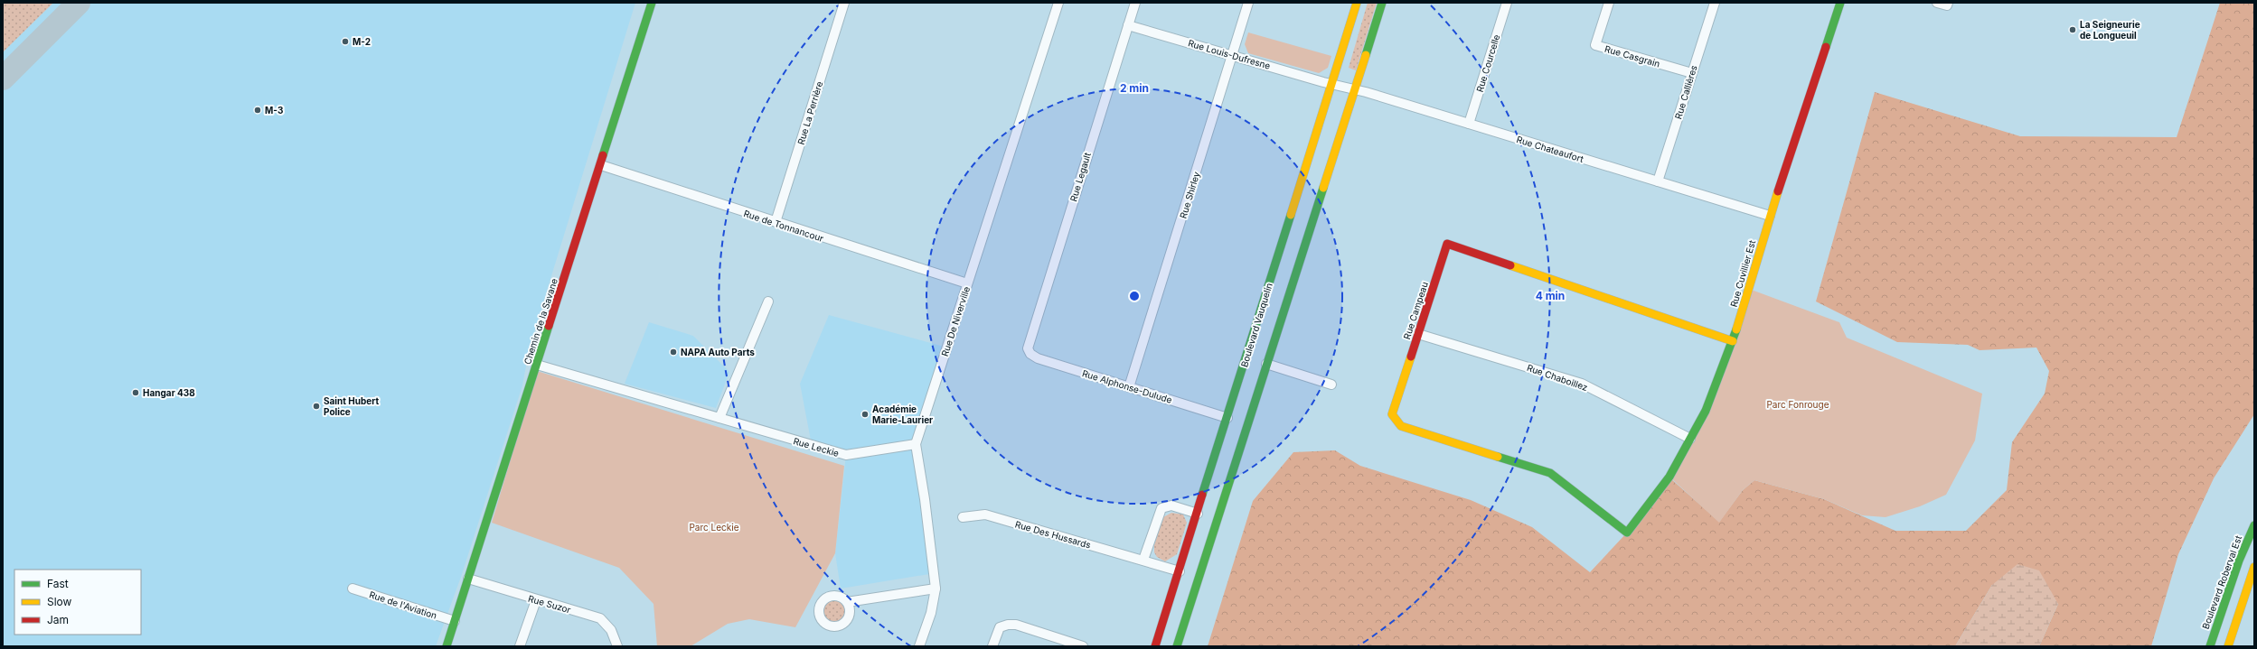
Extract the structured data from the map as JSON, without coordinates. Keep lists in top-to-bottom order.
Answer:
{
  "streets": {
    "street": [
      "Rue Louis-Dufresne",
      "Rue Casgrain",
      "Rue Courcelle",
      "Rue Callières",
      "Rue La Perrière",
      "Rue Chateaufort",
      "Rue Legault",
      "Rue Shirley",
      "Rue de Tonnancour",
      "Rue Cuvillier Est",
      "Rue Campeau",
      "Chemin de la Savane",
      "Rue De Niverville",
      "Boulevard Vauquelin",
      "Rue Chaboillez",
      "Rue Alphonse-Dulude",
      "Rue Leckie",
      "Rue Des Hussards",
      "Boulevard Roberval Est",
      "Rue Suzor",
      "Rue de l'Aviation"
    ]
  },
  "crossings": [
    ["Rue Louis-Dufresne", "Rue Chateaufort"],
    ["Rue Louis-Dufresne", "Rue Legault"],
    ["Rue Louis-Dufresne", "Rue Shirley"],
    ["Rue Louis-Dufresne", "Boulevard Vauquelin"],
    ["Rue Casgrain", "Rue Callières"],
    ["Rue Courcelle", "Rue Chateaufort"],
    ["Rue Callières", "Rue Chateaufort"],
    ["Rue La Perrière", "Rue de Tonnancour"],
    ["Rue Chateaufort", "Rue Cuvillier Est"],
    ["Rue Chateaufort", "Boulevard Vauquelin"],
    ["Rue Legault", "Rue Alphonse-Dulude"],
    ["Rue Shirley", "Rue Alphonse-Dulude"],
    ["Rue de Tonnancour", "Chemin de la Savane"],
    ["Rue de Tonnancour", "Rue De Niverville"],
    ["Rue Cuvillier Est", "Rue Campeau"],
    ["Rue Cuvillier Est", "Rue Chaboillez"],
    ["Rue Campeau", "Rue Chaboillez"],
    ["Chemin de la Savane", "Rue Leckie"],
    ["Chemin de la Savane", "Rue Suzor"],
    ["Chemin de la Savane", "Rue de l'Aviation"],
    ["Rue De Niverville", "Rue Leckie"],
    ["Boulevard Vauquelin", "Rue Alphonse-Dulude"],
    ["Boulevard Vauquelin", "Rue Des Hussards"]
  ],
  "parks": ["Parc Fonrouge", "Parc Leckie"],
  "places": [
    "La Seigneurie de Longueuil",
    "M-2",
    "M-3",
    "NAPA Auto Parts",
    "Hangar 438",
    "Saint Hubert Police",
    "Académie Marie-Laurier"
  ],
  "legend": ["Fast", "Slow", "Jam"],
  "rings": ["2 min", "4 min"]
}
